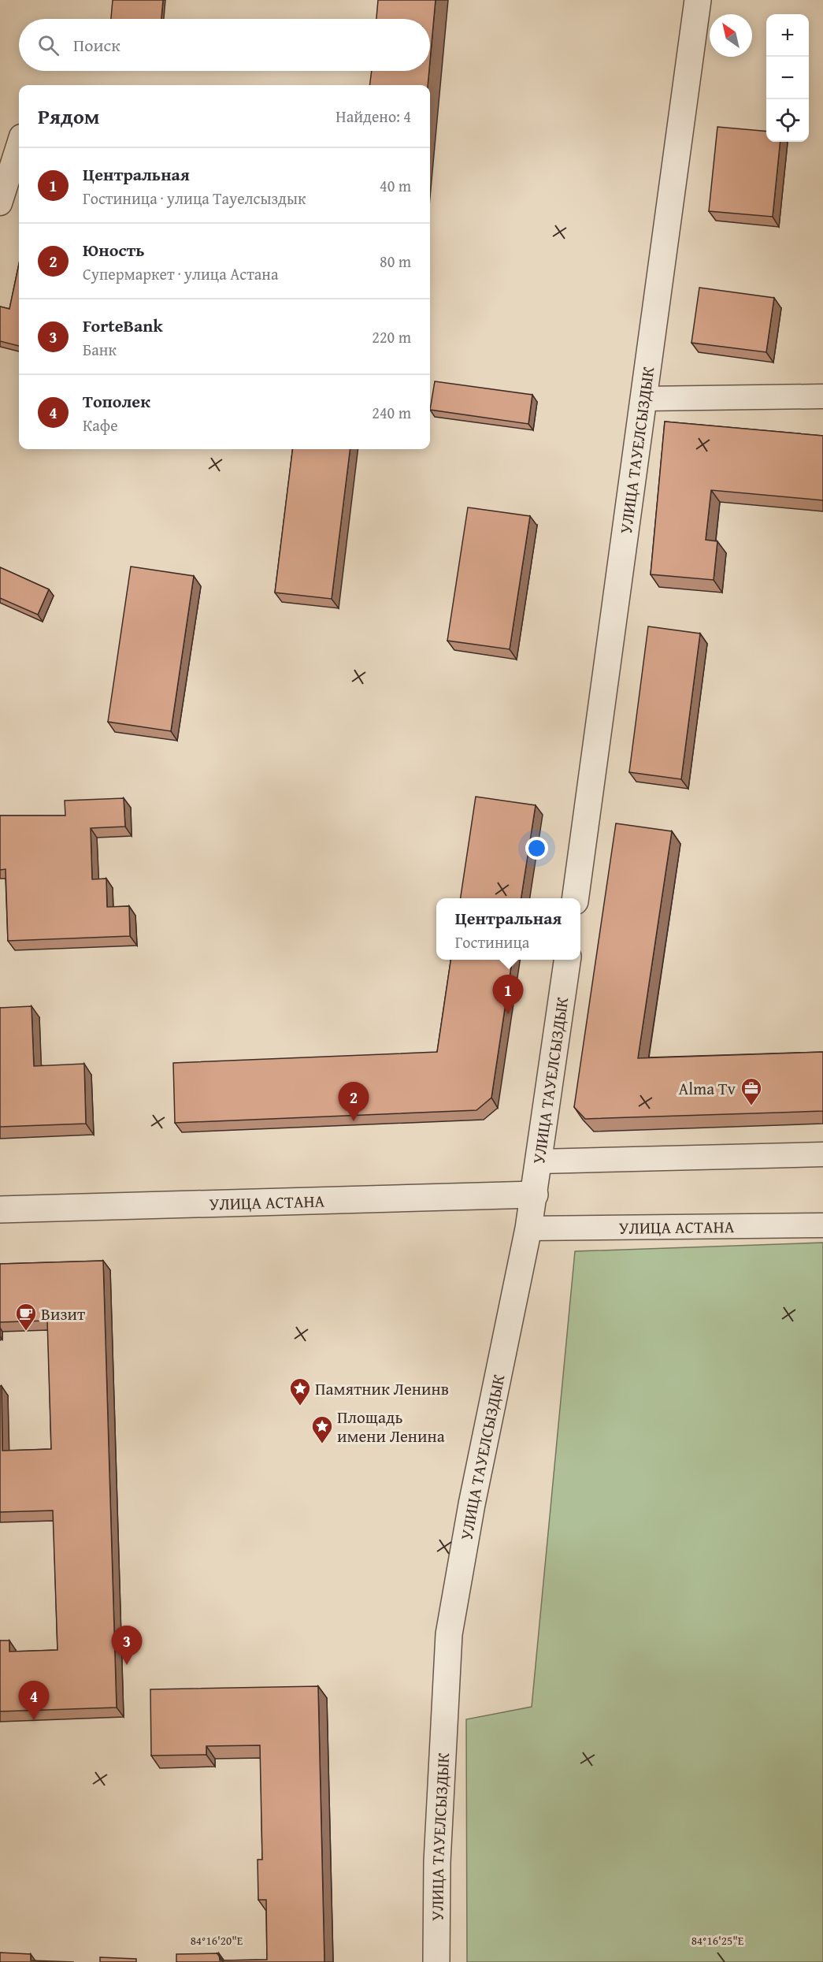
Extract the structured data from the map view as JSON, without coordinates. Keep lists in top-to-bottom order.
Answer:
{
  "streets": {
    "street": ["УЛИЦА ТАУЕЛСЫЗДЫК", "УЛИЦА АСТАНА"]
  },
  "crossings": [
    ["УЛИЦА ТАУЕЛСЫЗДЫК", "УЛИЦА АСТАНА"]
  ],
  "places": {
    "office": ["Alma Tv"],
    "cafe": ["Визит"],
    "place": ["Памятник Ленинв", "Площадь имени Ленина"]
  },
  "north": "top left",
  "page": {
    "map_buttons": ["+", "−"],
    "search": "Поиск",
    "heading": ["Рядом", "Найдено: 4"],
    "list": [
      {
        "mark": "1",
        "name": "Центральная",
        "note": "Гостиница · улица Тауелсыздык",
        "value": "40 m"
      },
      {
        "mark": "2",
        "name": "Юность",
        "note": "Супермаркет · улица Астана",
        "value": "80 m"
      },
      {
        "mark": "3",
        "name": "ForteBank",
        "note": "Банк",
        "value": "220 m"
      },
      {
        "mark": "4",
        "name": "Тополек",
        "note": "Кафе",
        "value": "240 m"
      }
    ],
    "popup": ["Центральная", "Гостиница"],
    "pins": [
      "1",
      "2",
      "3",
      "4"
    ]
  },
  "coordinates": ["84°16'20\"E", "84°16'25\"E"]
}
